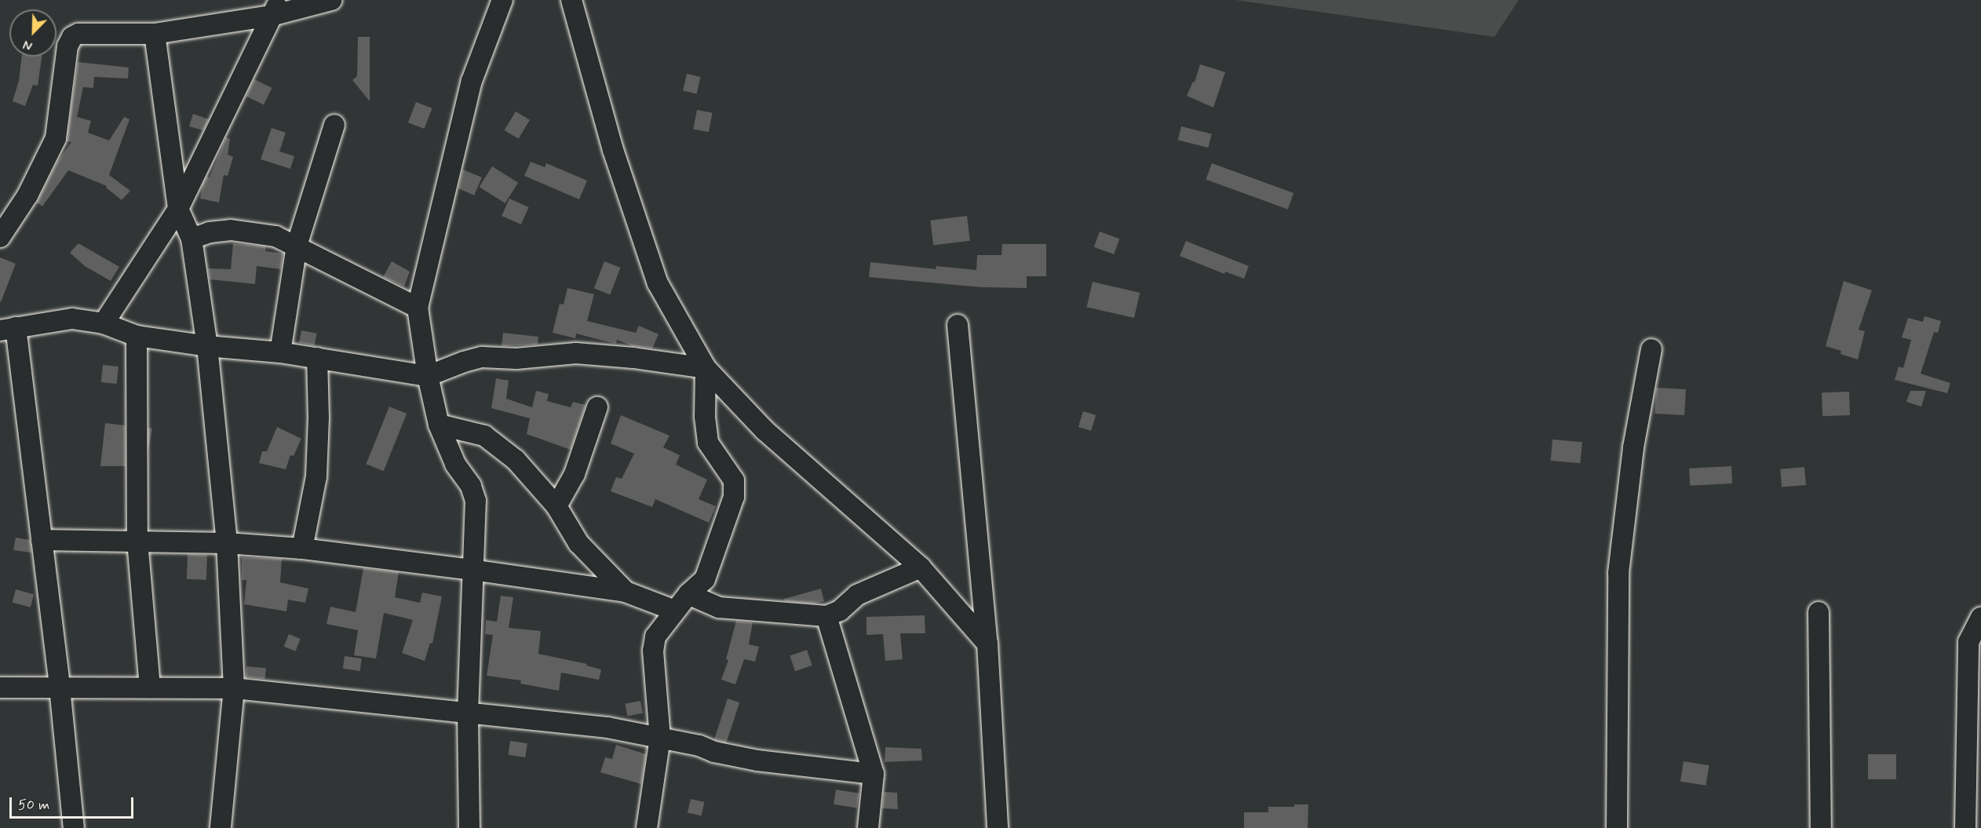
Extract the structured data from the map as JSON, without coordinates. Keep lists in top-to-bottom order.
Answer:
{
  "scale_bar": "50 m",
  "north": "bottom left"
}
